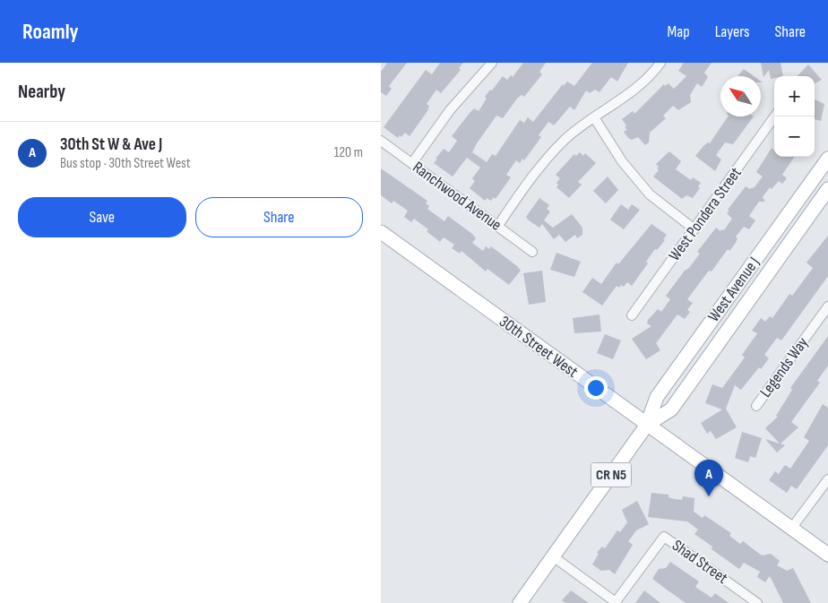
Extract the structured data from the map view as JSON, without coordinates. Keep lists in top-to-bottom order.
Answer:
{
  "streets": {
    "main road": ["West Avenue J", "30th Street West", "CR N5"],
    "street": [
      "Ranchwood Avenue",
      "West Pondera Street",
      "Legends Way",
      "Shad Street"
    ]
  },
  "crossings": [
    ["West Avenue J", "30th Street West"]
  ],
  "north": "top left",
  "page": {
    "header": "Roamly",
    "nav": ["Map", "Layers", "Share"],
    "heading": "Nearby",
    "map_buttons": ["+", "−"],
    "list": [
      {
        "mark": "A",
        "name": "30th St W & Ave J",
        "note": "Bus stop · 30th Street West",
        "value": "120 m"
      }
    ],
    "buttons": ["Save", "Share"],
    "pins": "A"
  }
}
